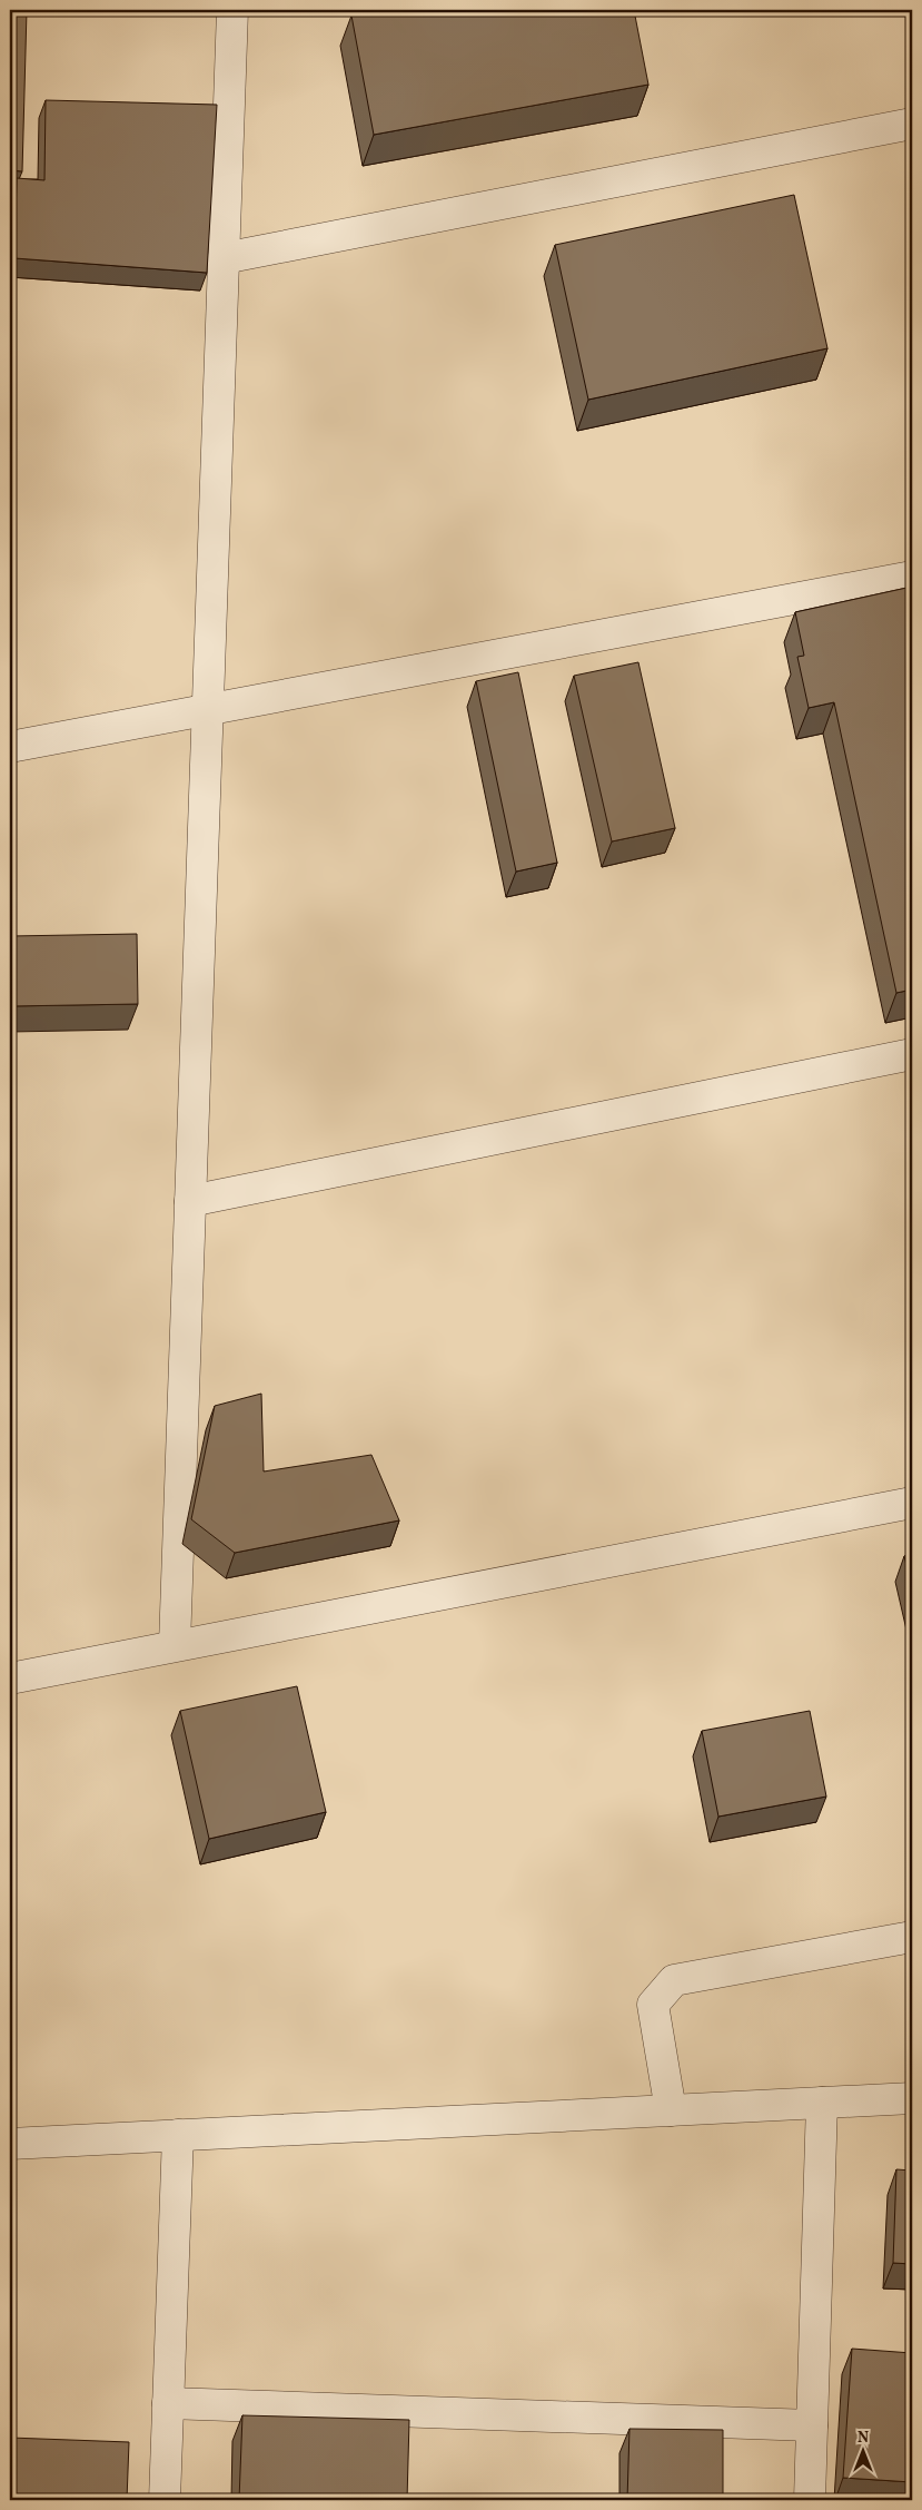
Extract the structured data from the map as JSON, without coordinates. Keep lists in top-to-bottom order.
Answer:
{
  "north": "top"
}
